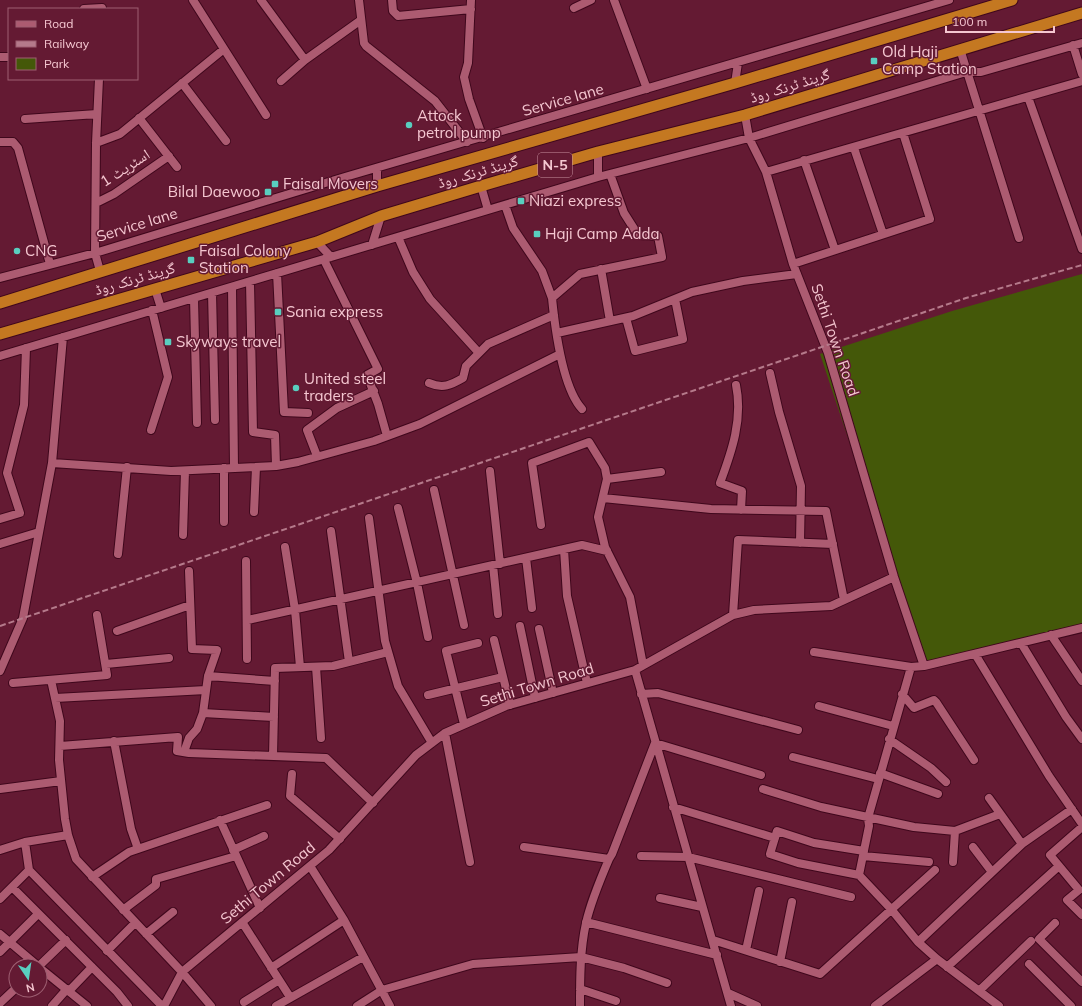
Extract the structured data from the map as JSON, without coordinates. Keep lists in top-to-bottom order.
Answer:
{
  "streets": {
    "highway": ["گرینڈ ٹرنک روڈ", "N-5"],
    "street": ["Service lane", "اسٹریٹ 1", "Sethi Town Road"]
  },
  "crossings": [
    ["گرینڈ ٹرنک روڈ", "Sethi Town Road"]
  ],
  "places": {
    "transit": [
      "Old Haji Camp Station",
      "Faisal Movers",
      "Bilal Daewoo",
      "Niazi express",
      "Haji Camp Adda",
      "Faisal Colony Station",
      "Sania express",
      "Skyways travel"
    ],
    "other": ["Attock petrol pump", "CNG", "United steel traders"]
  },
  "legend": ["Road", "Railway", "Park"],
  "scale_bar": "100 m",
  "north": "bottom"
}
